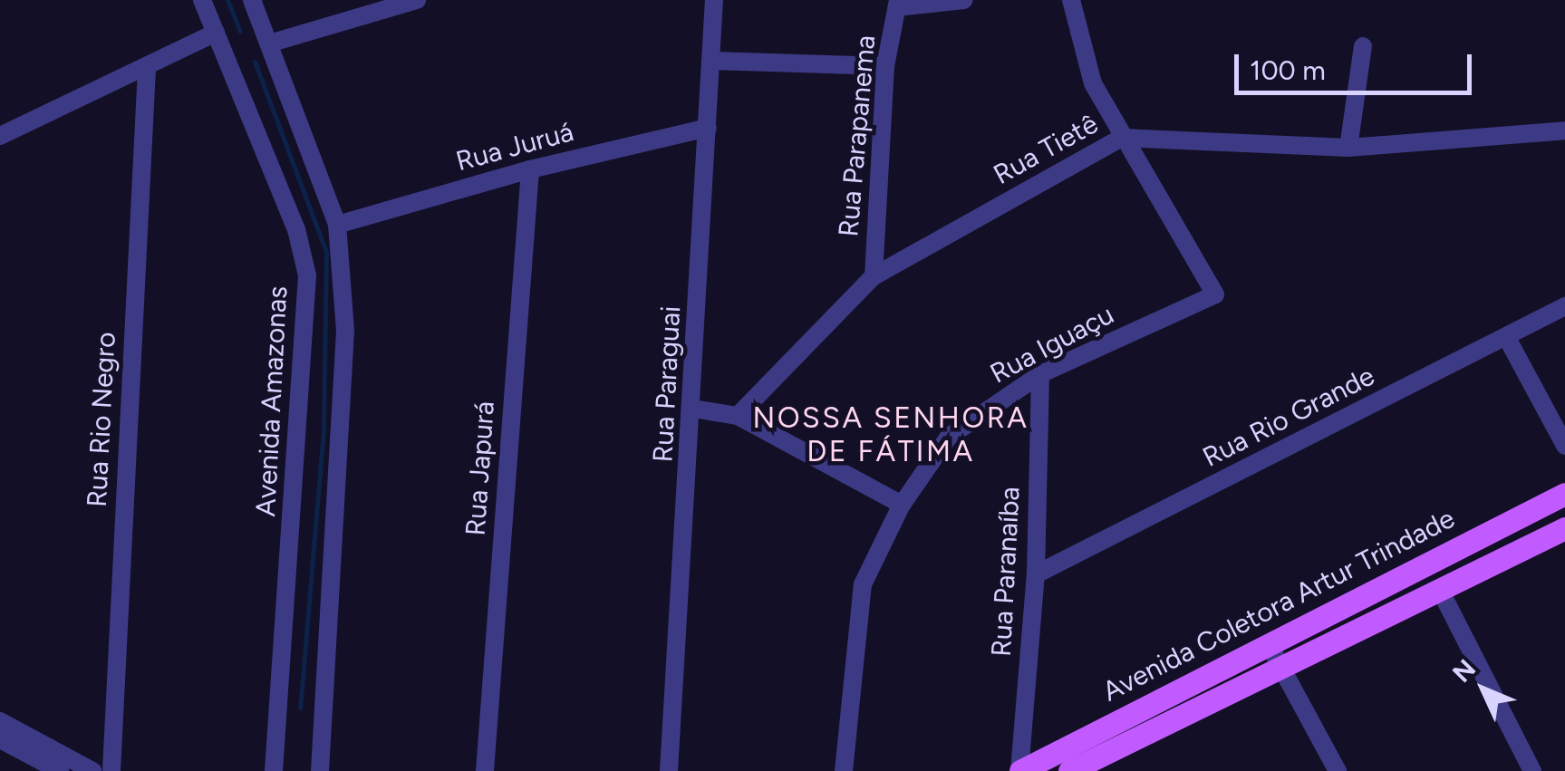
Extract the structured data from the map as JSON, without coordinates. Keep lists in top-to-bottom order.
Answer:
{
  "streets": {
    "main road": ["Avenida Coletora Artur Trindade"],
    "street": [
      "Rua Parapanema",
      "Rua Juruá",
      "Rua Tietê",
      "Rua Iguaçu",
      "Rua Paraguai",
      "Avenida Amazonas",
      "Rua Rio Grande",
      "Rua Rio Negro",
      "Rua Japurá",
      "Rua Paranaíba"
    ]
  },
  "crossings": [
    ["Rua Parapanema", "Rua Tietê"],
    ["Rua Juruá", "Rua Paraguai"],
    ["Rua Juruá", "Rua Japurá"],
    ["Rua Tietê", "Rua Iguaçu"],
    ["Rua Iguaçu", "Rua Paranaíba"],
    ["Rua Rio Grande", "Rua Paranaíba"],
    ["Rua Paranaíba", "Avenida Coletora Artur Trindade"]
  ],
  "districts": ["NOSSA SENHORA DE FÁTIMA"],
  "scale_bar": "100 m",
  "north": "top left"
}
